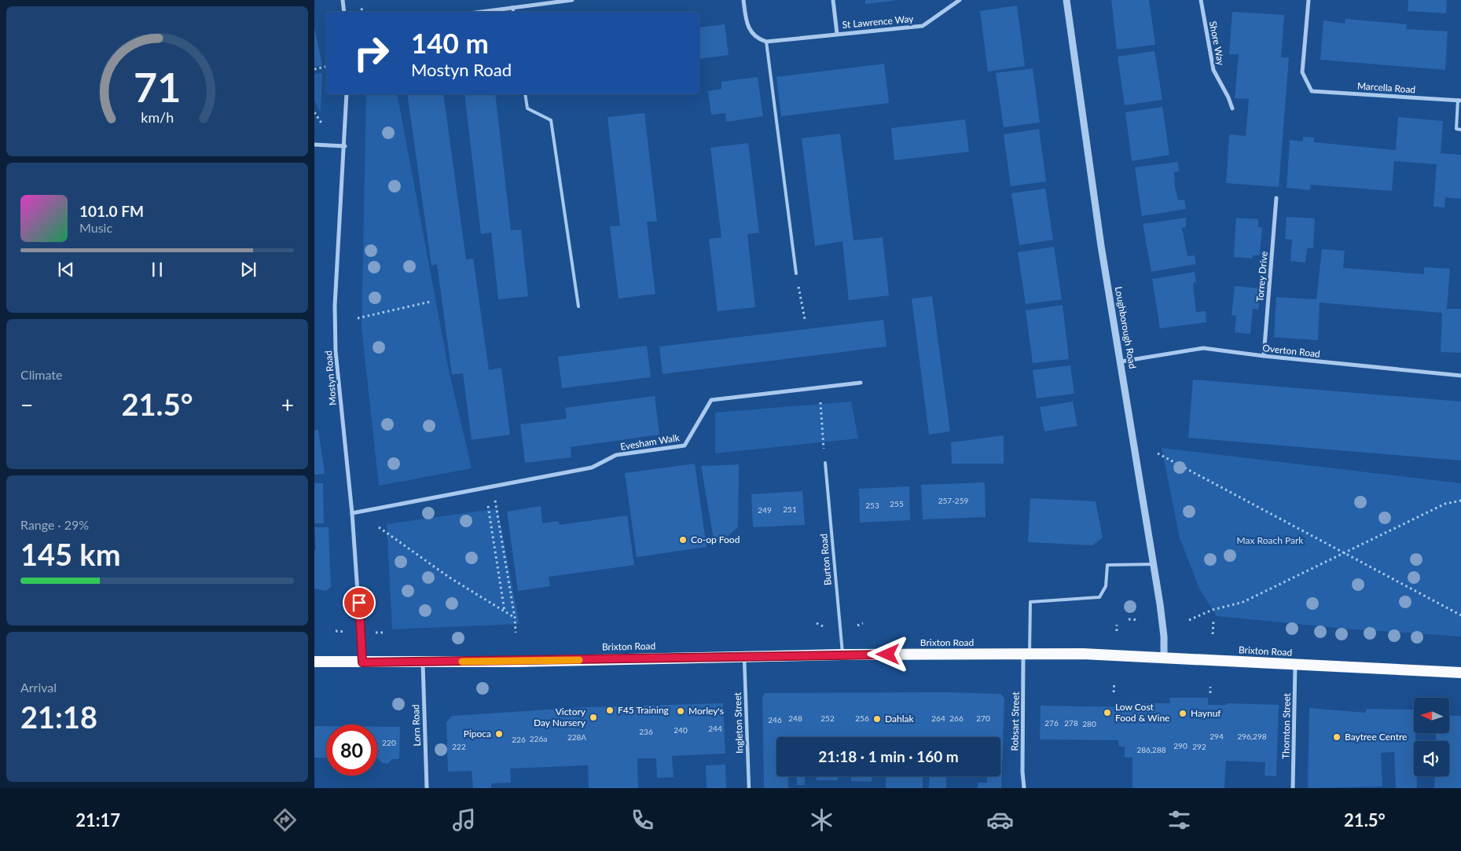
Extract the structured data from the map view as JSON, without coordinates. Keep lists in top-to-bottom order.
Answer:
{
  "streets": {
    "highway": ["Brixton Road"],
    "street": [
      "St Lawrence Way",
      "Shore Way",
      "Marcella Road",
      "Torrey Drive",
      "Loughborough Road",
      "Overton Road",
      "Mostyn Road",
      "Evesham Walk",
      "Robsart Street",
      "Ingleton Street",
      "Lorn Road",
      "Thornton Street"
    ],
    "lane": ["Burton Road"]
  },
  "crossings": [
    ["Torrey Drive", "Overton Road"],
    ["Loughborough Road", "Overton Road"],
    ["Loughborough Road", "Brixton Road"],
    ["Mostyn Road", "Evesham Walk"],
    ["Mostyn Road", "Brixton Road"],
    ["Burton Road", "Brixton Road"],
    ["Brixton Road", "Robsart Street"],
    ["Brixton Road", "Ingleton Street"],
    ["Brixton Road", "Lorn Road"],
    ["Brixton Road", "Thornton Street"]
  ],
  "parks": ["Max Roach Park"],
  "places": [
    "Co-op Food",
    "F45 Training",
    "Morley's",
    "Low Cost Food & Wine",
    "Haynuf",
    "Victory Day Nursery",
    "Dahlak",
    "Pipoca",
    "Baytree Centre"
  ],
  "house_numbers": [
    "257-259",
    "255",
    "253",
    "251",
    "249",
    "248",
    "252",
    "256",
    "264",
    "266",
    "270",
    "246",
    "276",
    "278",
    "280",
    "244",
    "240",
    "236",
    "294",
    "296,298",
    "228A",
    "226a",
    "226",
    "220",
    "290",
    "222",
    "292",
    "286,288"
  ],
  "north": "left",
  "page": {
    "turn": ["140 m", "Mostyn Road"],
    "song": ["101.0 FM", "Music"],
    "tile": [
      "Climate",
      ["Range · 29%", "145 km"],
      ["Arrival", "21:18"]
    ],
    "heat": ["−", "21.5°", "+"],
    "limit": "80",
    "trip": "21:18 · 1 min · 160 m",
    "tabs": ["21:17", "21.5°"],
    "gauge": ["71", "km/h"]
  }
}
